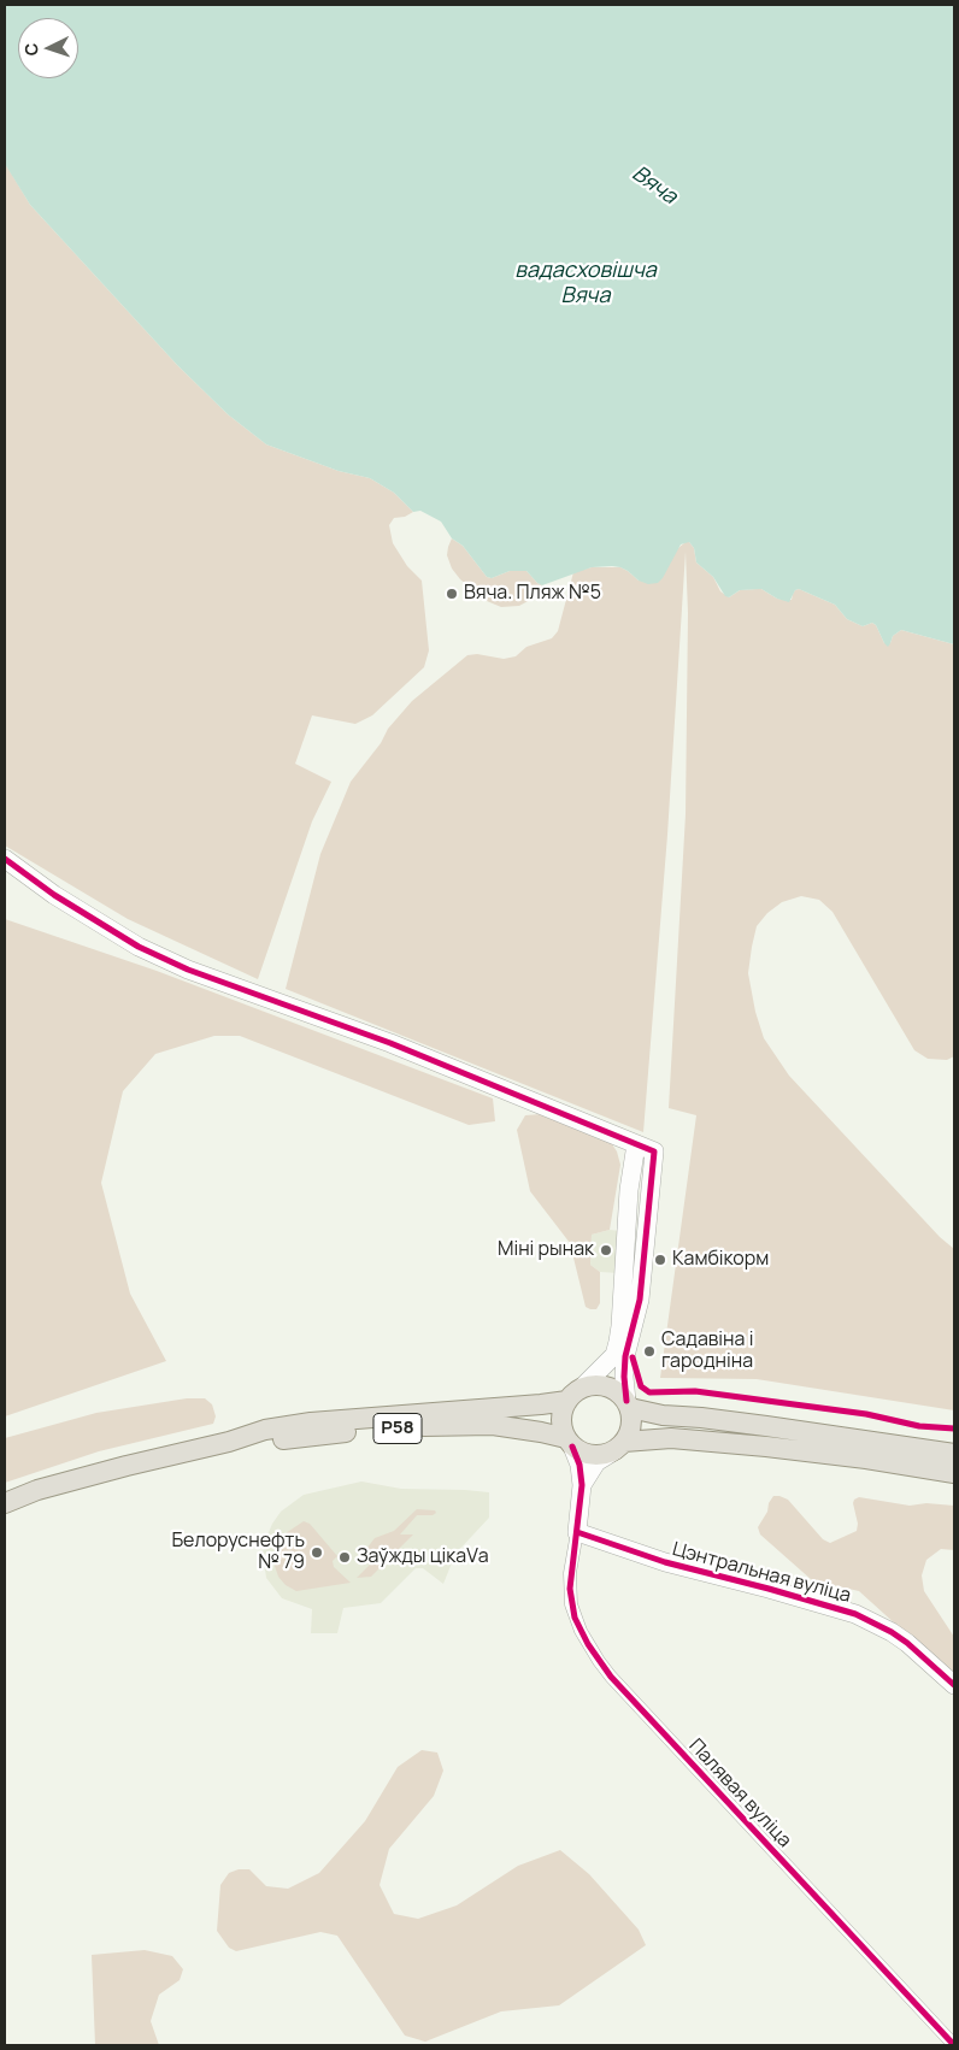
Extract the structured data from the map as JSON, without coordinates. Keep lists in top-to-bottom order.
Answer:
{
  "streets": {
    "main road": ["Р58"],
    "street": ["Цэнтральная вуліца", "Палявая вуліца"]
  },
  "crossings": [
    ["Цэнтральная вуліца", "Палявая вуліца"]
  ],
  "water": ["Вяча", "вадасховішча Вяча"],
  "places": [
    "Вяча. Пляж №5",
    "Міні рынак",
    "Камбікорм",
    "Садавіна і гародніна",
    "Белоруснефть № 79",
    "Заўжды цікаVа"
  ],
  "north": "left"
}
